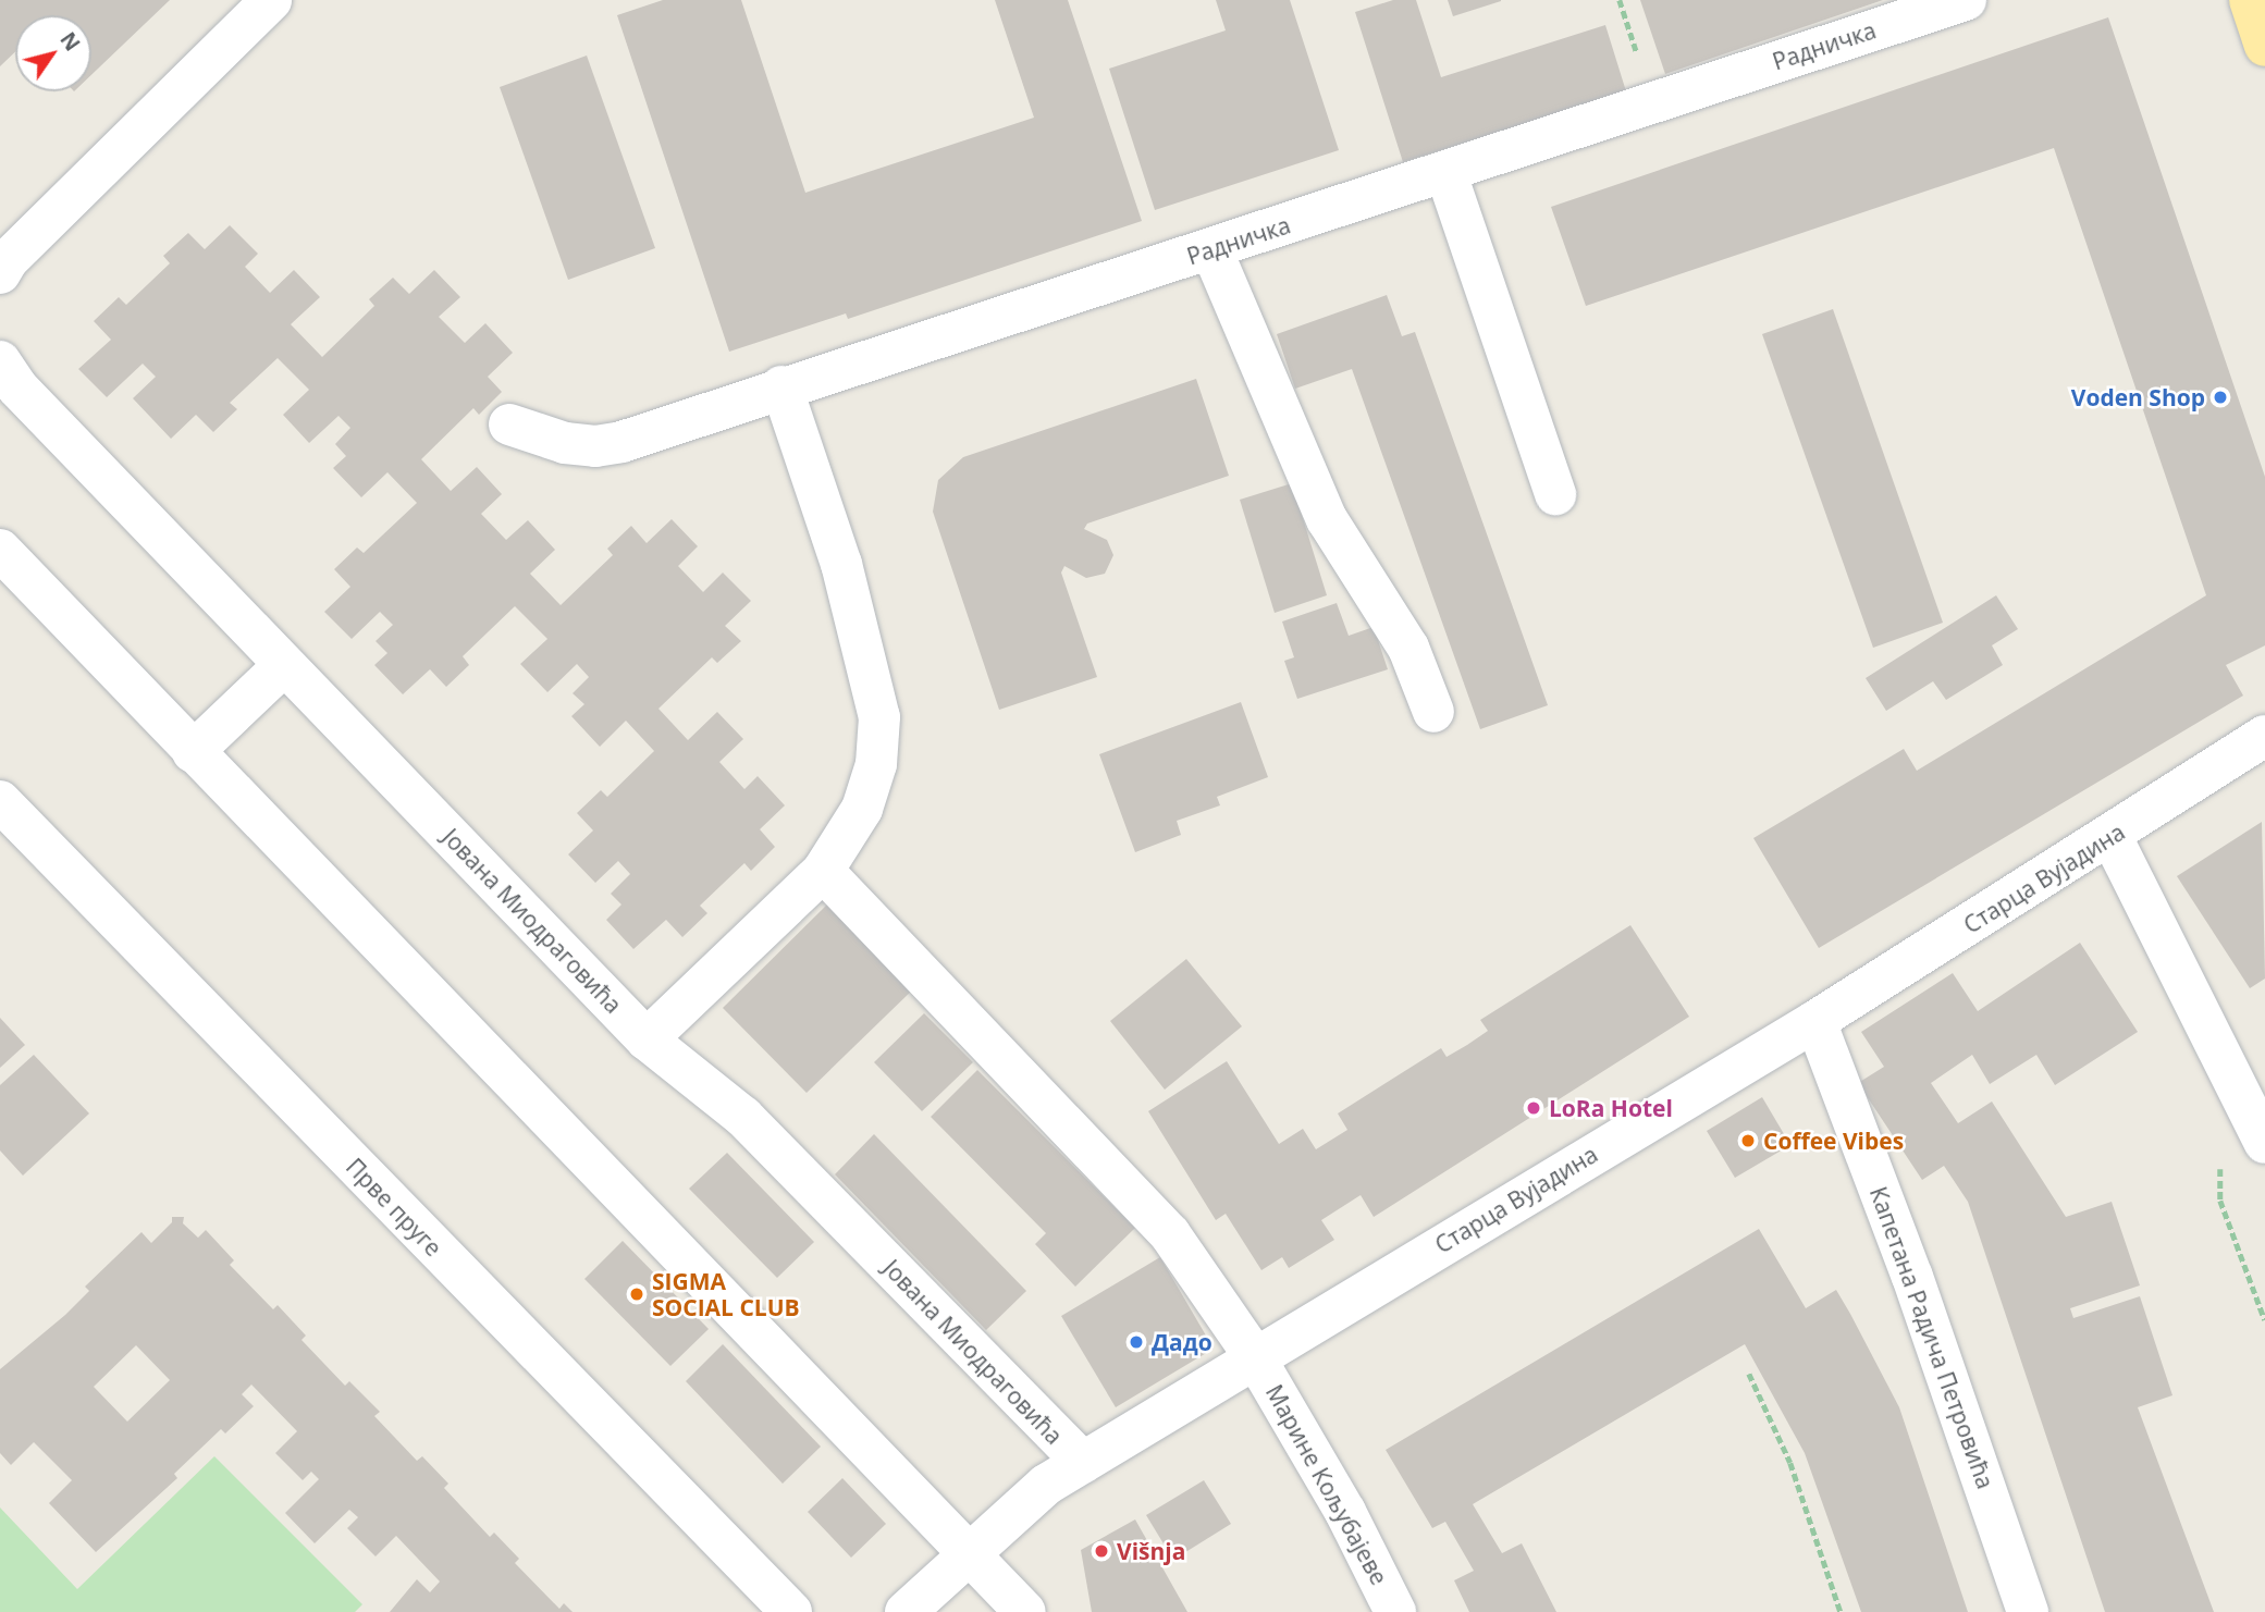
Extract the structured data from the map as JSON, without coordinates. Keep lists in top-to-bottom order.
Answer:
{
  "streets": {
    "street": [
      "Радничка",
      "Старца Вујадина",
      "Јована Миодраговића",
      "Прве пруге",
      "Капетана Радича Петровића",
      "Марине Кољубајеве"
    ]
  },
  "crossings": [
    ["Старца Вујадина", "Јована Миодраговића"],
    ["Старца Вујадина", "Капетана Радича Петровића"],
    ["Старца Вујадина", "Марине Кољубајеве"]
  ],
  "places": [
    "Voden Shop",
    "LoRa Hotel",
    "Coffee Vibes",
    "SIGMA SOCIAL CLUB",
    "Дадо",
    "Višnja"
  ],
  "north": "top right"
}
